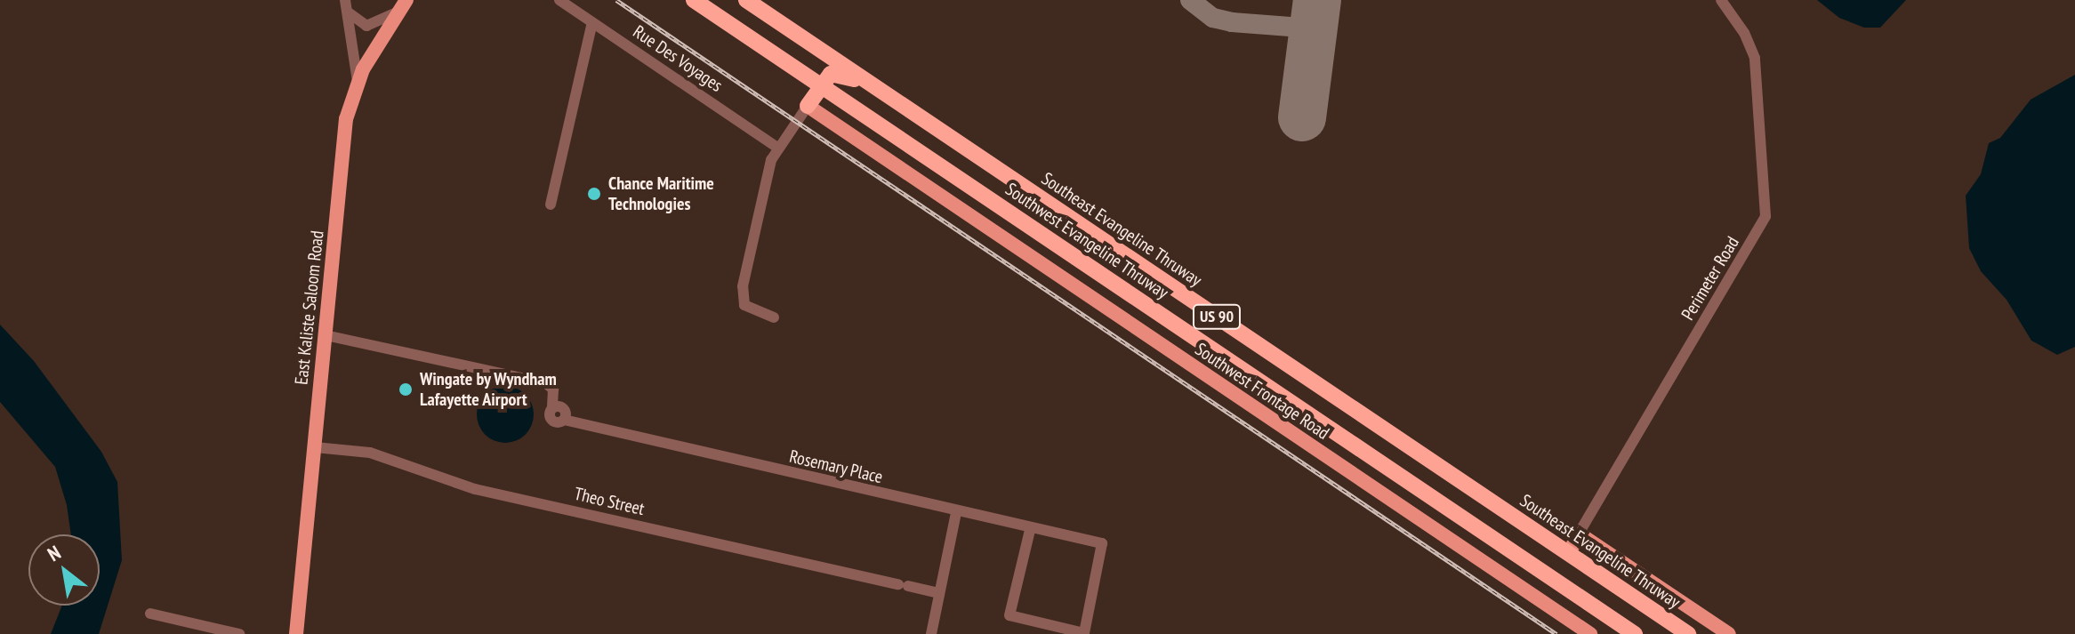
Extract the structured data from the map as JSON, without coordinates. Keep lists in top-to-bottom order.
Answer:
{
  "streets": {
    "highway": ["Southeast Evangeline Thruway", "Southwest Evangeline Thruway", "US 90"],
    "main road": ["Perimeter Road", "East Kaliste Saloom Road", "Southwest Frontage Road"],
    "street": ["Rue Des Voyages", "Rosemary Place", "Theo Street"]
  },
  "crossings": [
    ["Southeast Evangeline Thruway", "Perimeter Road"],
    ["East Kaliste Saloom Road", "Rosemary Place"],
    ["East Kaliste Saloom Road", "Theo Street"]
  ],
  "places": ["Chance Maritime Technologies", "Wingate by Wyndham Lafayette Airport"],
  "north": "top left"
}
